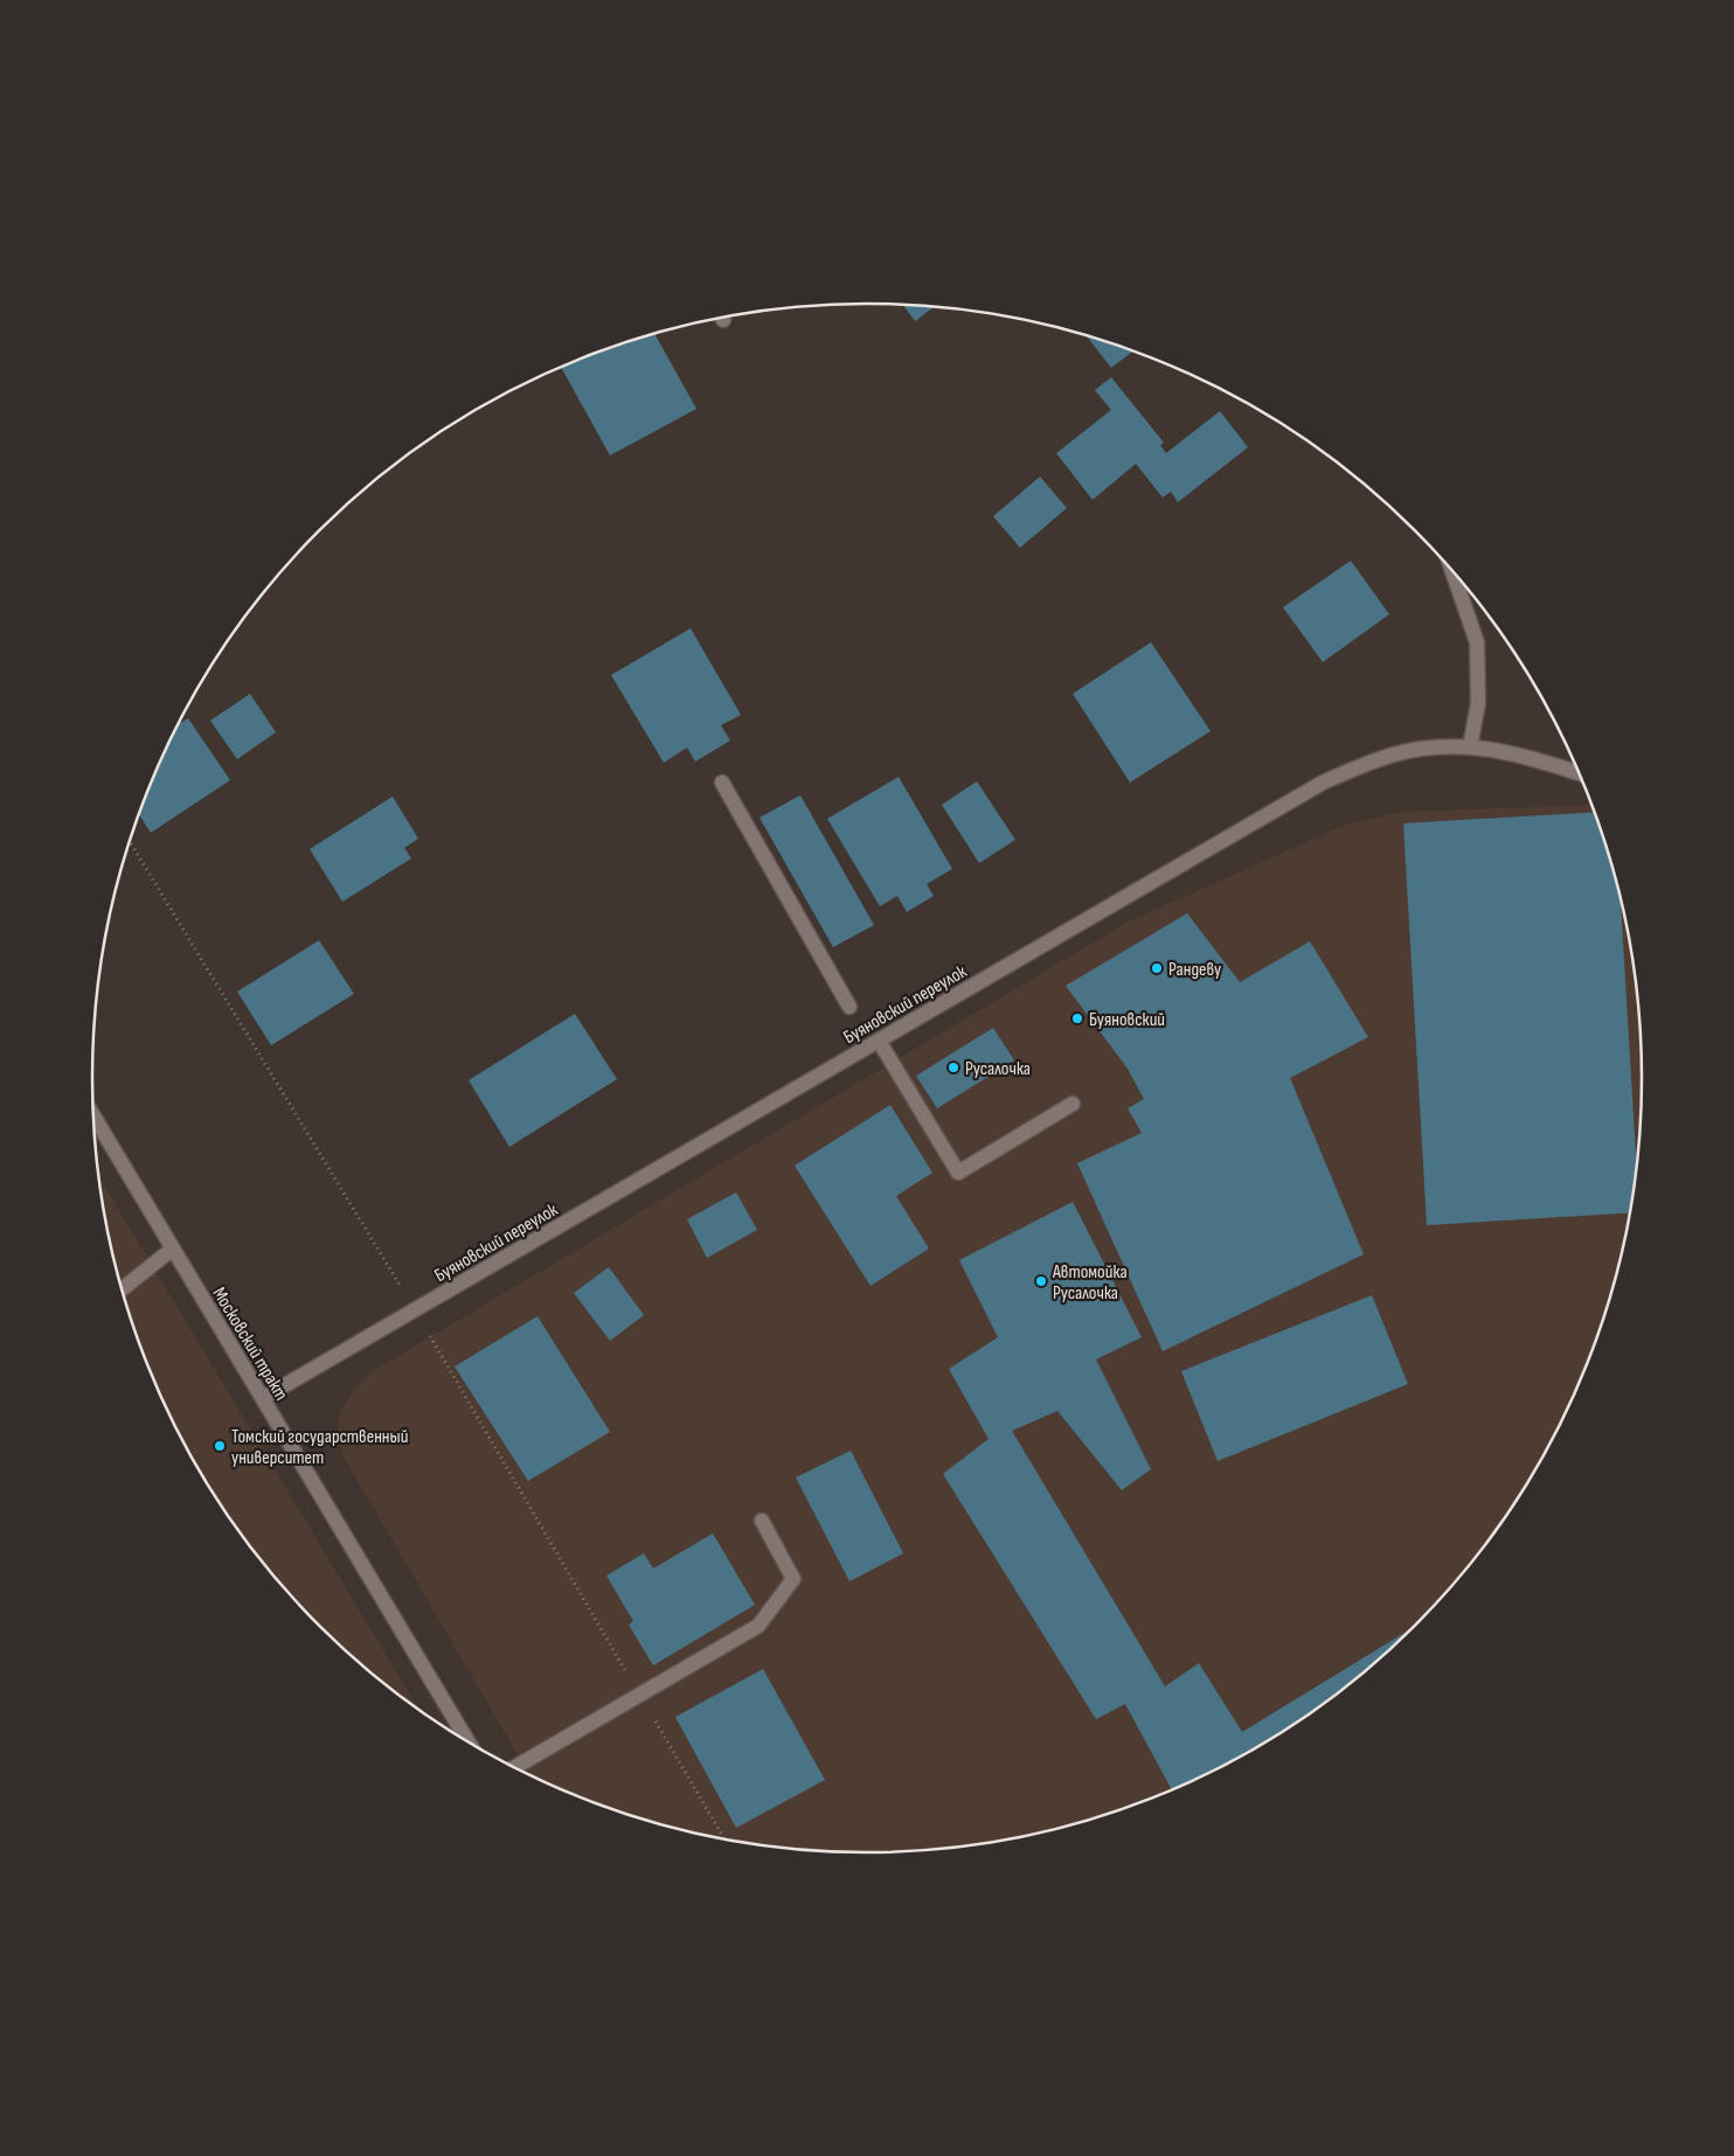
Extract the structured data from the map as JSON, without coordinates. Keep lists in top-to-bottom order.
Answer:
{
  "streets": {
    "street": ["Буяновский переулок", "Московский тракт"]
  },
  "crossings": [
    ["Буяновский переулок", "Московский тракт"]
  ],
  "places": [
    "Рандеву",
    "Буяновский",
    "Русалочка",
    "Автомойка Русалочка",
    "Томский государственный университет"
  ]
}
